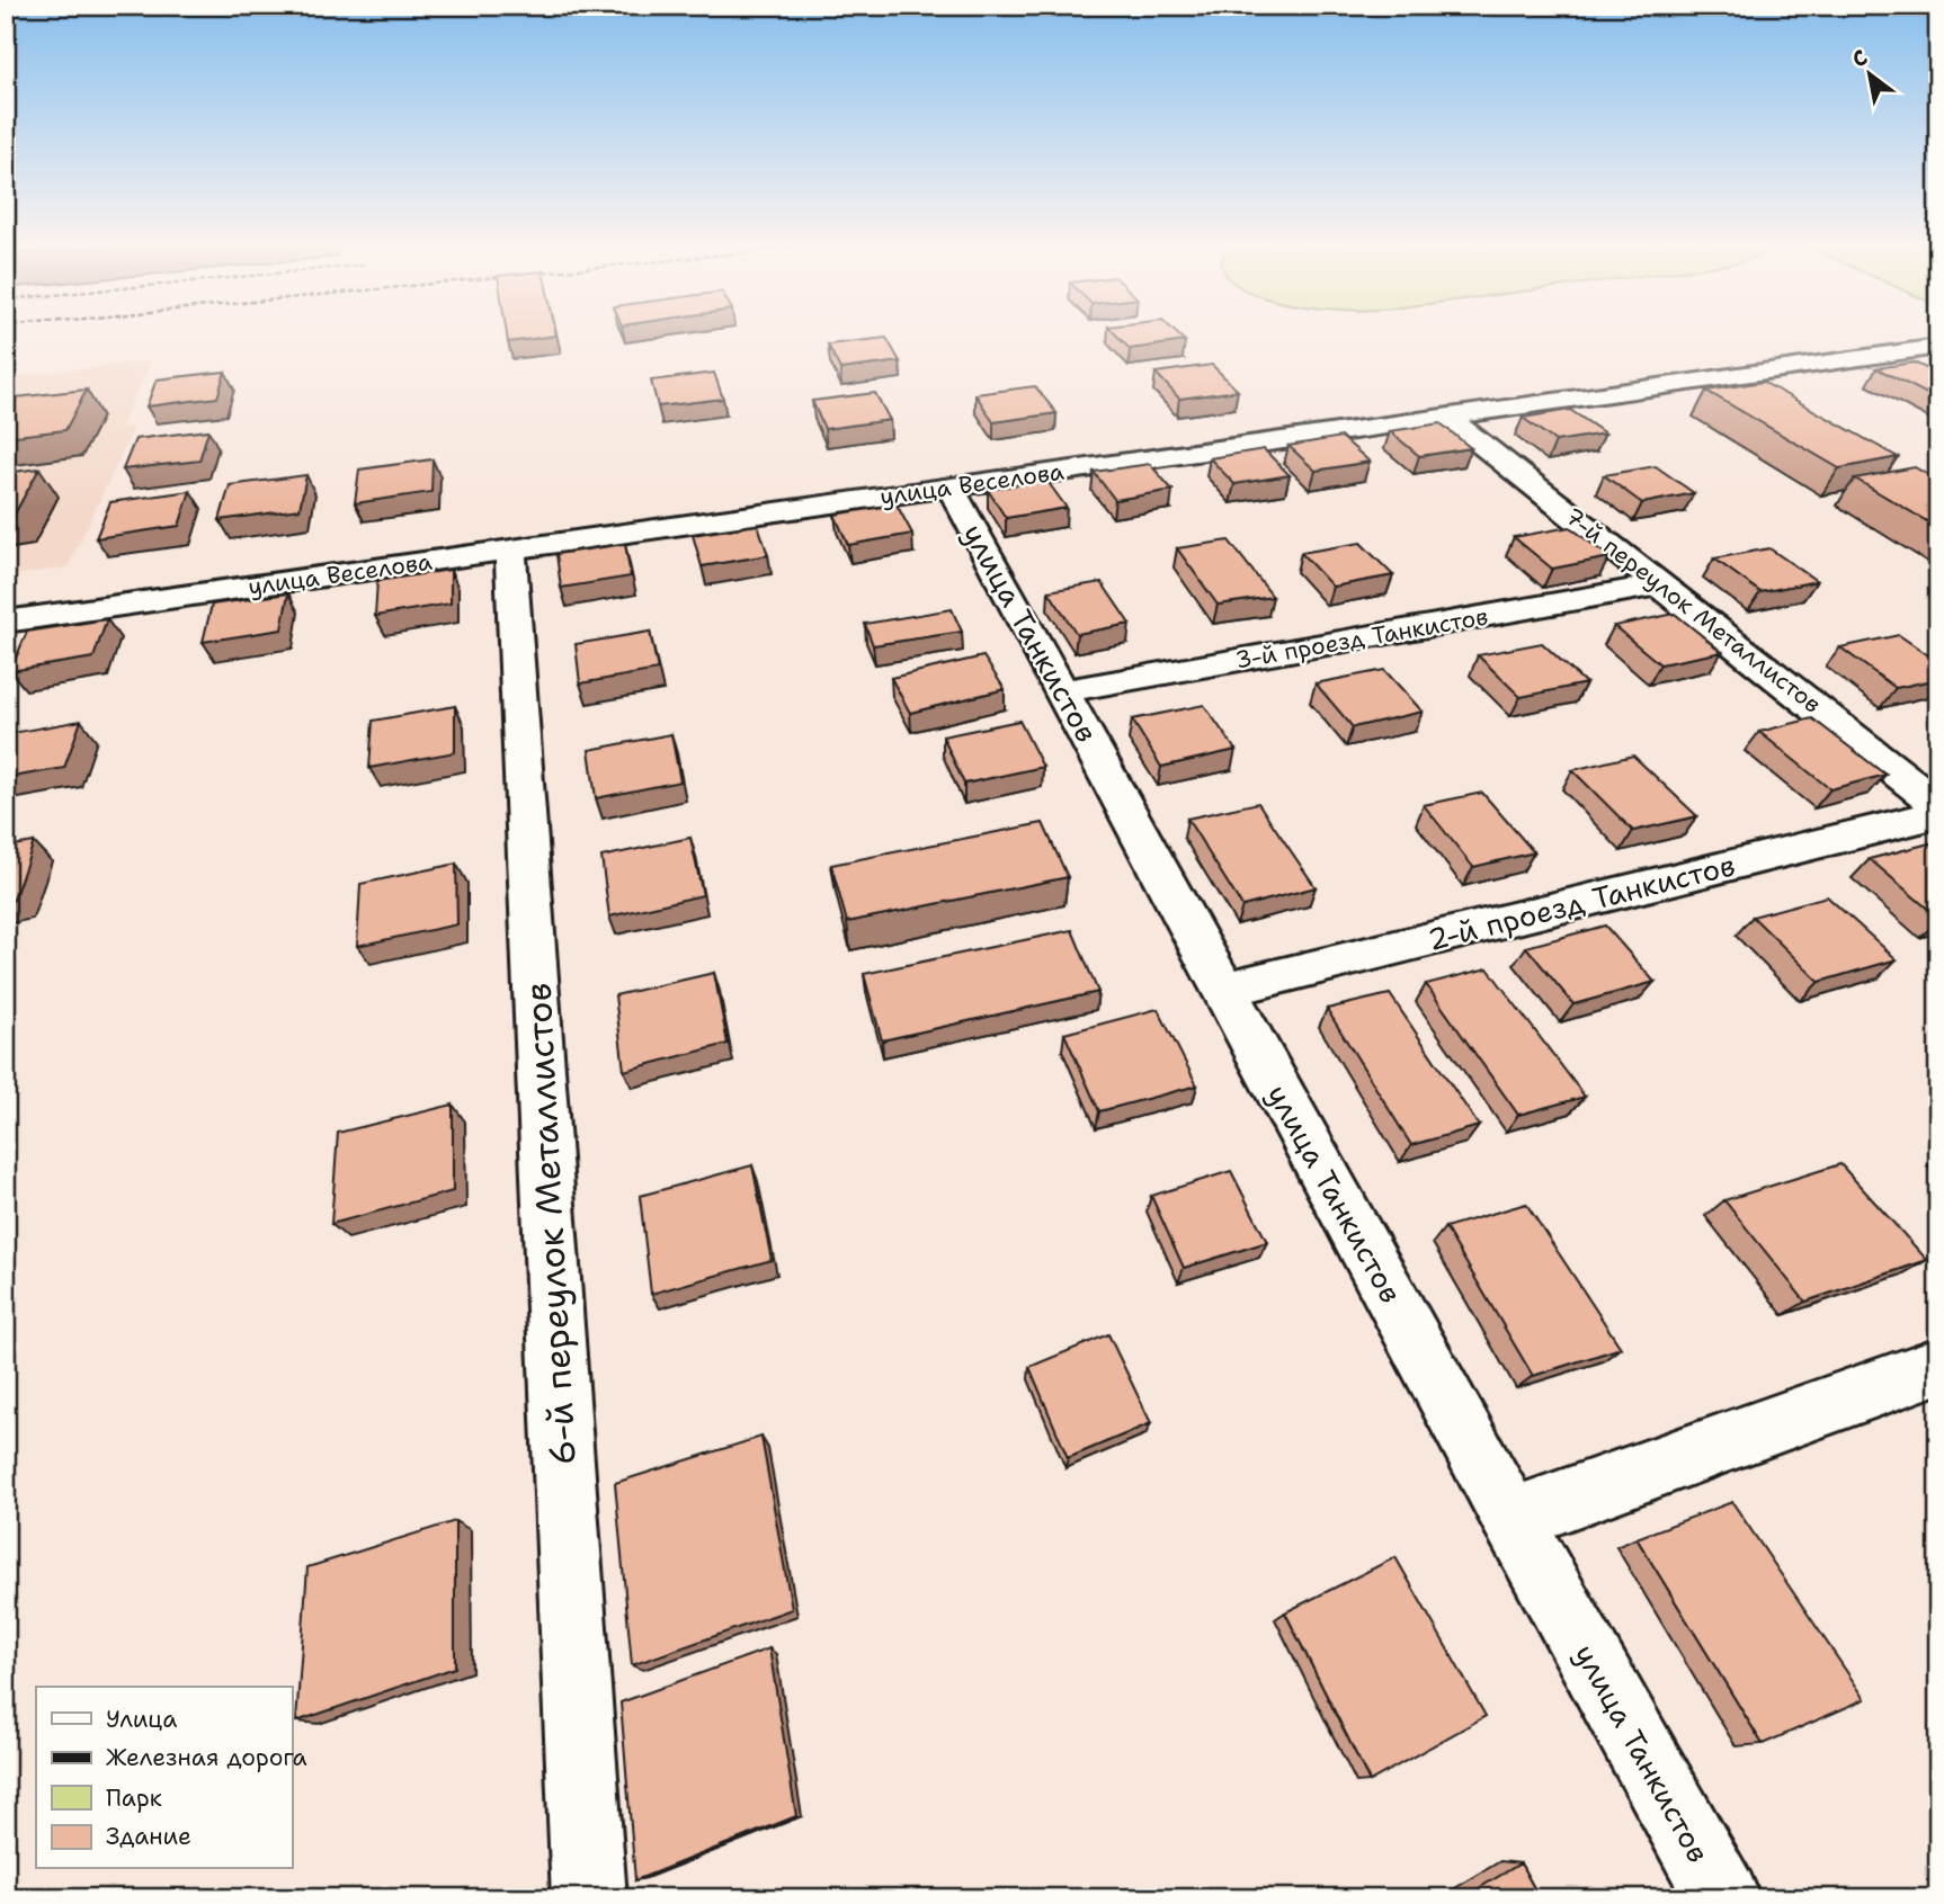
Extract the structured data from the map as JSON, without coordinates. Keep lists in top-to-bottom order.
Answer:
{
  "streets": {
    "street": [
      "улица Веселова",
      "7-й переулок Металлистов",
      "улица Танкистов",
      "3-й проезд Танкистов",
      "2-й проезд Танкистов",
      "6-й переулок Металлистов"
    ]
  },
  "crossings": [
    ["улица Веселова", "7-й переулок Металлистов"],
    ["улица Веселова", "улица Танкистов"],
    ["улица Веселова", "6-й переулок Металлистов"],
    ["7-й переулок Металлистов", "3-й проезд Танкистов"],
    ["улица Танкистов", "3-й проезд Танкистов"],
    ["улица Танкистов", "2-й проезд Танкистов"]
  ],
  "legend": [
    "Улица",
    "Железная дорога",
    "Парк",
    "Здание"
  ],
  "north": "top left"
}
